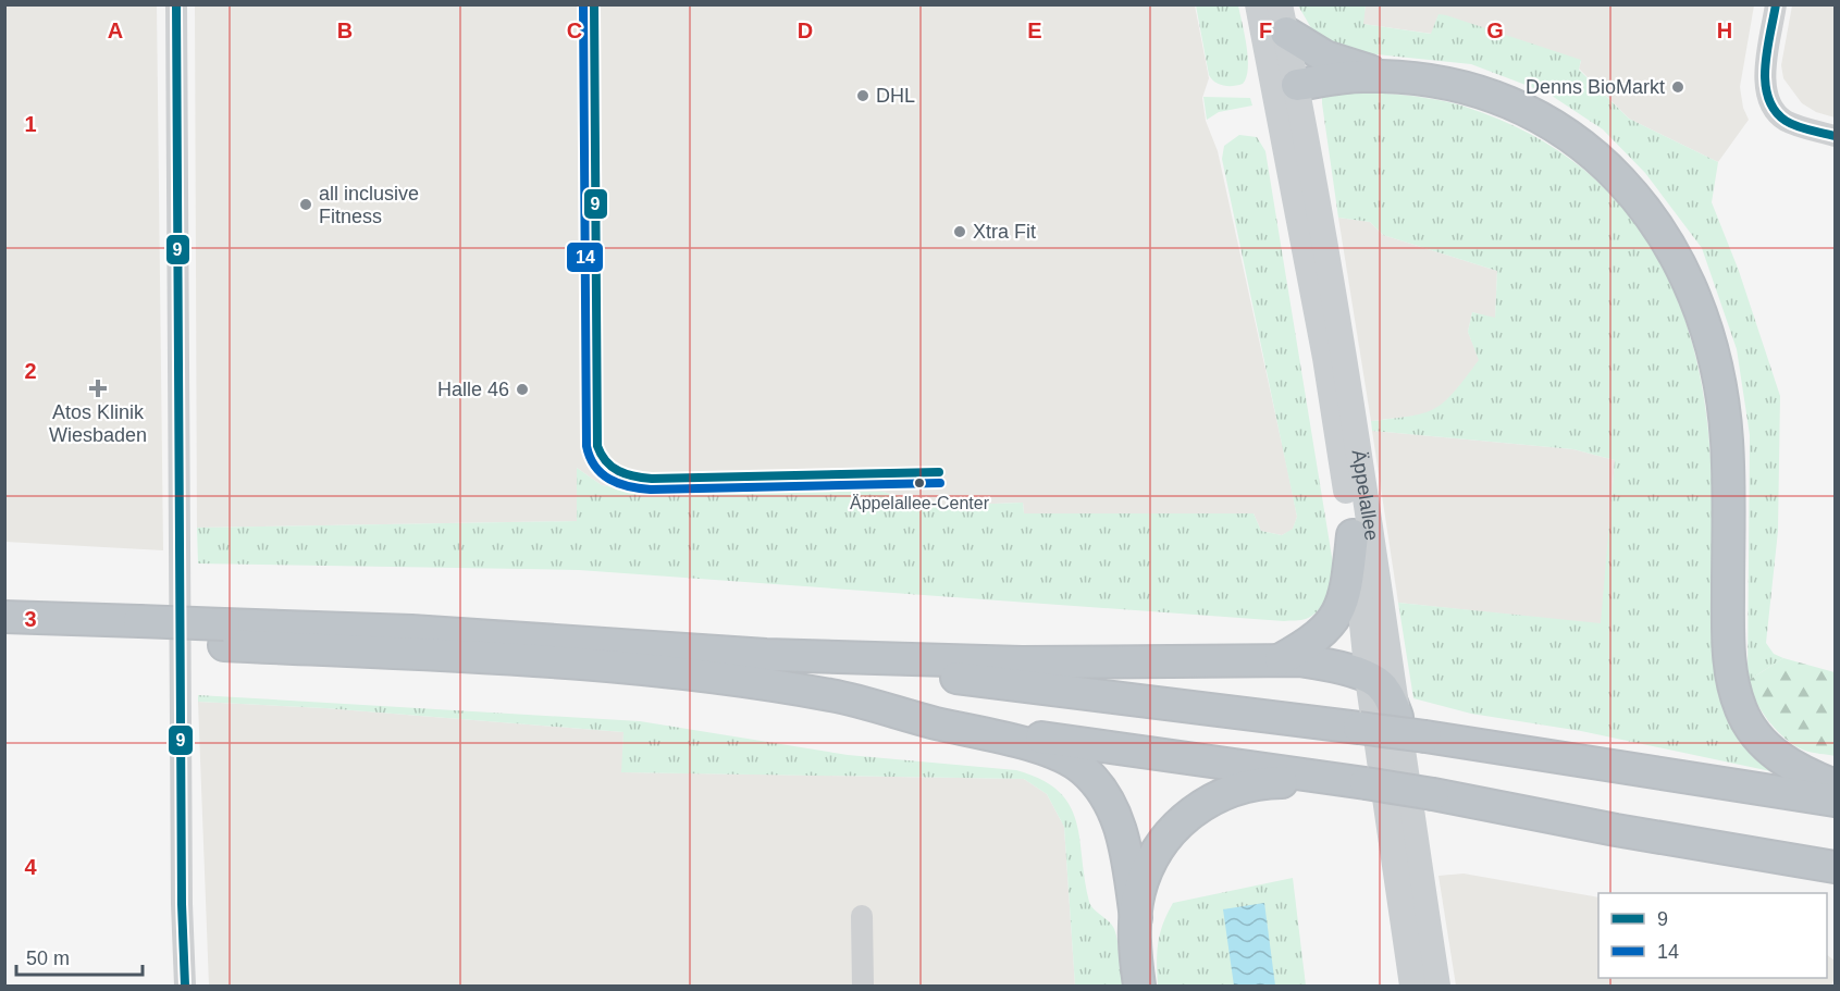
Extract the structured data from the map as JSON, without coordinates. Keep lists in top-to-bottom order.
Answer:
{
  "streets": {
    "main road": ["Äppelallee"]
  },
  "places": {
    "other": [
      "Denns BioMarkt",
      "DHL",
      "all inclusive Fitness",
      "Xtra Fit",
      "Halle 46",
      "Äppelallee-Center"
    ],
    "health": ["Atos Klinik Wiesbaden"]
  },
  "lines": ["transit line 9", "transit line 14"],
  "legend": ["9", "14"],
  "scale_bar": "50 m",
  "grid": {
    "columns": [
      "A",
      "B",
      "C",
      "D",
      "E",
      "F",
      "G",
      "H"
    ],
    "rows": [
      "1",
      "2",
      "3",
      "4"
    ]
  }
}
